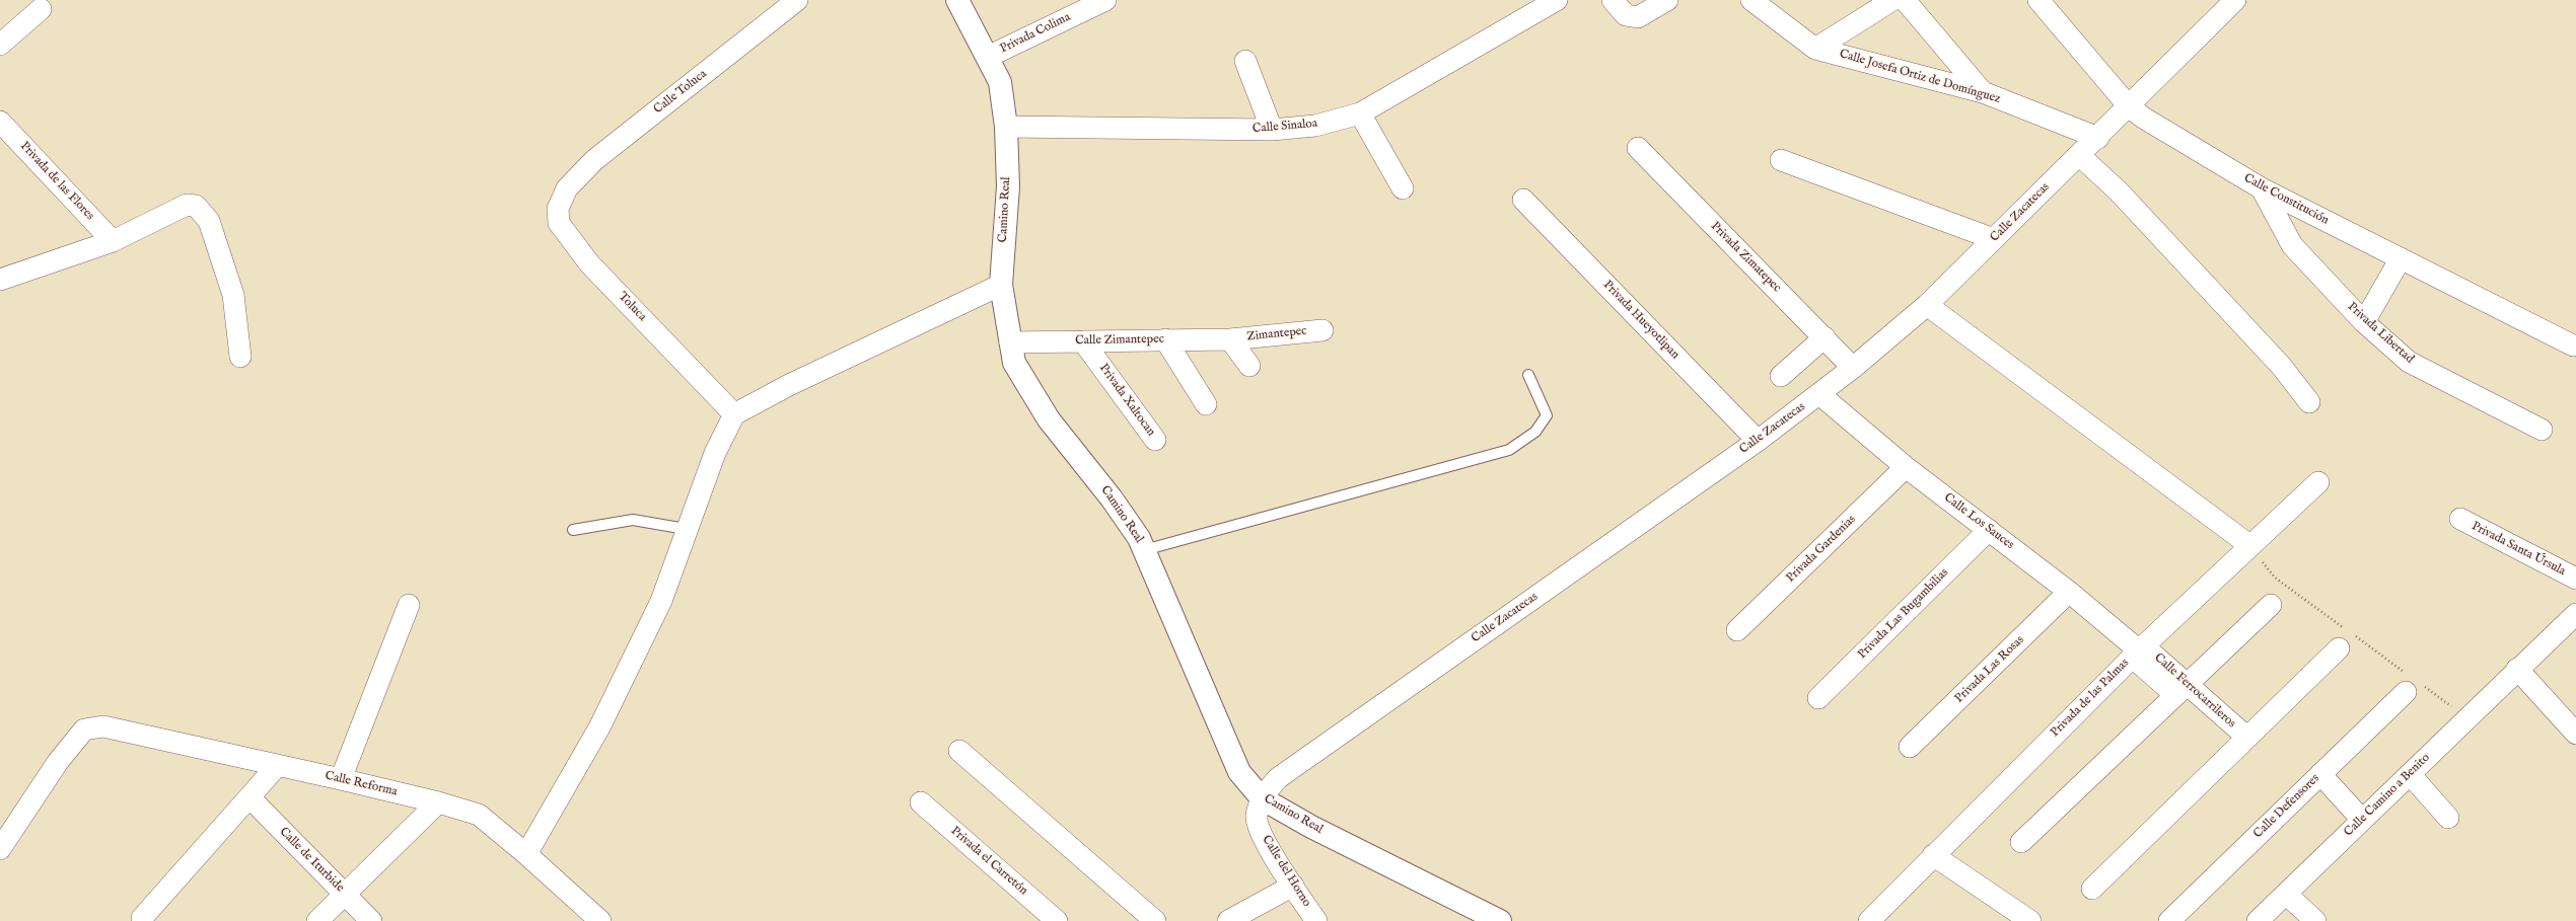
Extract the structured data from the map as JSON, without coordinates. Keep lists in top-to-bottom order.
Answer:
{
  "streets": {
    "main road": ["Camino Real"],
    "street": [
      "Privada Colima",
      "Calle Josefa Ortiz de Domínguez",
      "Calle Toluca",
      "Calle Sinaloa",
      "Privada de las Flores",
      "Calle Constitución",
      "Calle Zacatecas",
      "Privada Zimatepec",
      "Toluca",
      "Privada Hueyotlipan",
      "Privada Libertad",
      "Zimantepec",
      "Calle Zimantepec",
      "Privada Xaltocan",
      "Calle Los Sauces",
      "Privada Gardenias",
      "Privada Santa Úrsula",
      "Privada Las Bugambilias",
      "Privada Las Rosas",
      "Calle Ferrocarrileros",
      "Privada de las Palmas",
      "Calle Reforma",
      "Calle Camino a Benito",
      "Calle Defensores",
      "Calle de Iturbide",
      "Privada el Carretón",
      "Calle del Horno"
    ]
  },
  "crossings": [
    ["Privada Colima", "Camino Real"],
    ["Calle Josefa Ortiz de Domínguez", "Calle Zacatecas"],
    ["Calle Toluca", "Toluca"],
    ["Calle Sinaloa", "Camino Real"],
    ["Calle Constitución", "Calle Zacatecas"],
    ["Calle Constitución", "Privada Libertad"],
    ["Camino Real", "Calle Zacatecas"],
    ["Camino Real", "Calle Zimantepec"],
    ["Camino Real", "Calle del Horno"],
    ["Calle Zacatecas", "Privada Zimatepec"],
    ["Calle Zacatecas", "Privada Hueyotlipan"],
    ["Calle Zacatecas", "Calle Los Sauces"],
    ["Calle Zacatecas", "Calle del Horno"],
    ["Zimantepec", "Calle Zimantepec"],
    ["Calle Zimantepec", "Privada Xaltocan"],
    ["Calle Los Sauces", "Privada Gardenias"],
    ["Calle Los Sauces", "Privada Las Bugambilias"],
    ["Calle Los Sauces", "Privada Las Rosas"],
    ["Calle Los Sauces", "Calle Ferrocarrileros"],
    ["Calle Los Sauces", "Privada de las Palmas"],
    ["Calle Ferrocarrileros", "Privada de las Palmas"]
  ]
}
